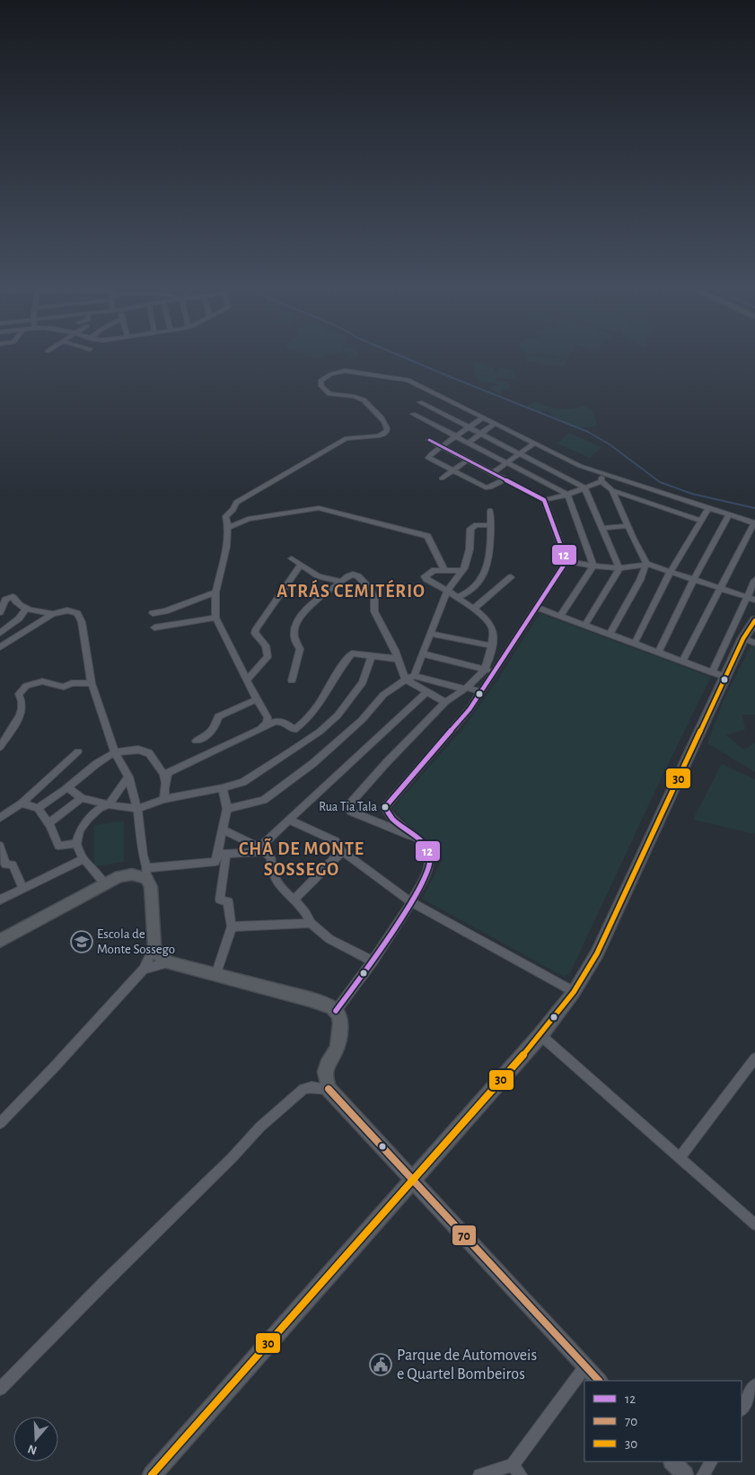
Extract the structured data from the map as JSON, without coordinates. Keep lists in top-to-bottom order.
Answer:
{
  "districts": ["ATRÁS CEMITÉRIO", "CHÃ DE MONTE SOSSEGO"],
  "places": {
    "other": ["Rua Tia Tala"],
    "school or university": ["Escola de Monte Sossego"],
    "public building": ["Parque de Automoveis e Quartel Bombeiros"]
  },
  "lines": ["transit line 12", "transit line 30", "transit line 70"],
  "legend": ["12", "70", "30"],
  "north": "bottom"
}
